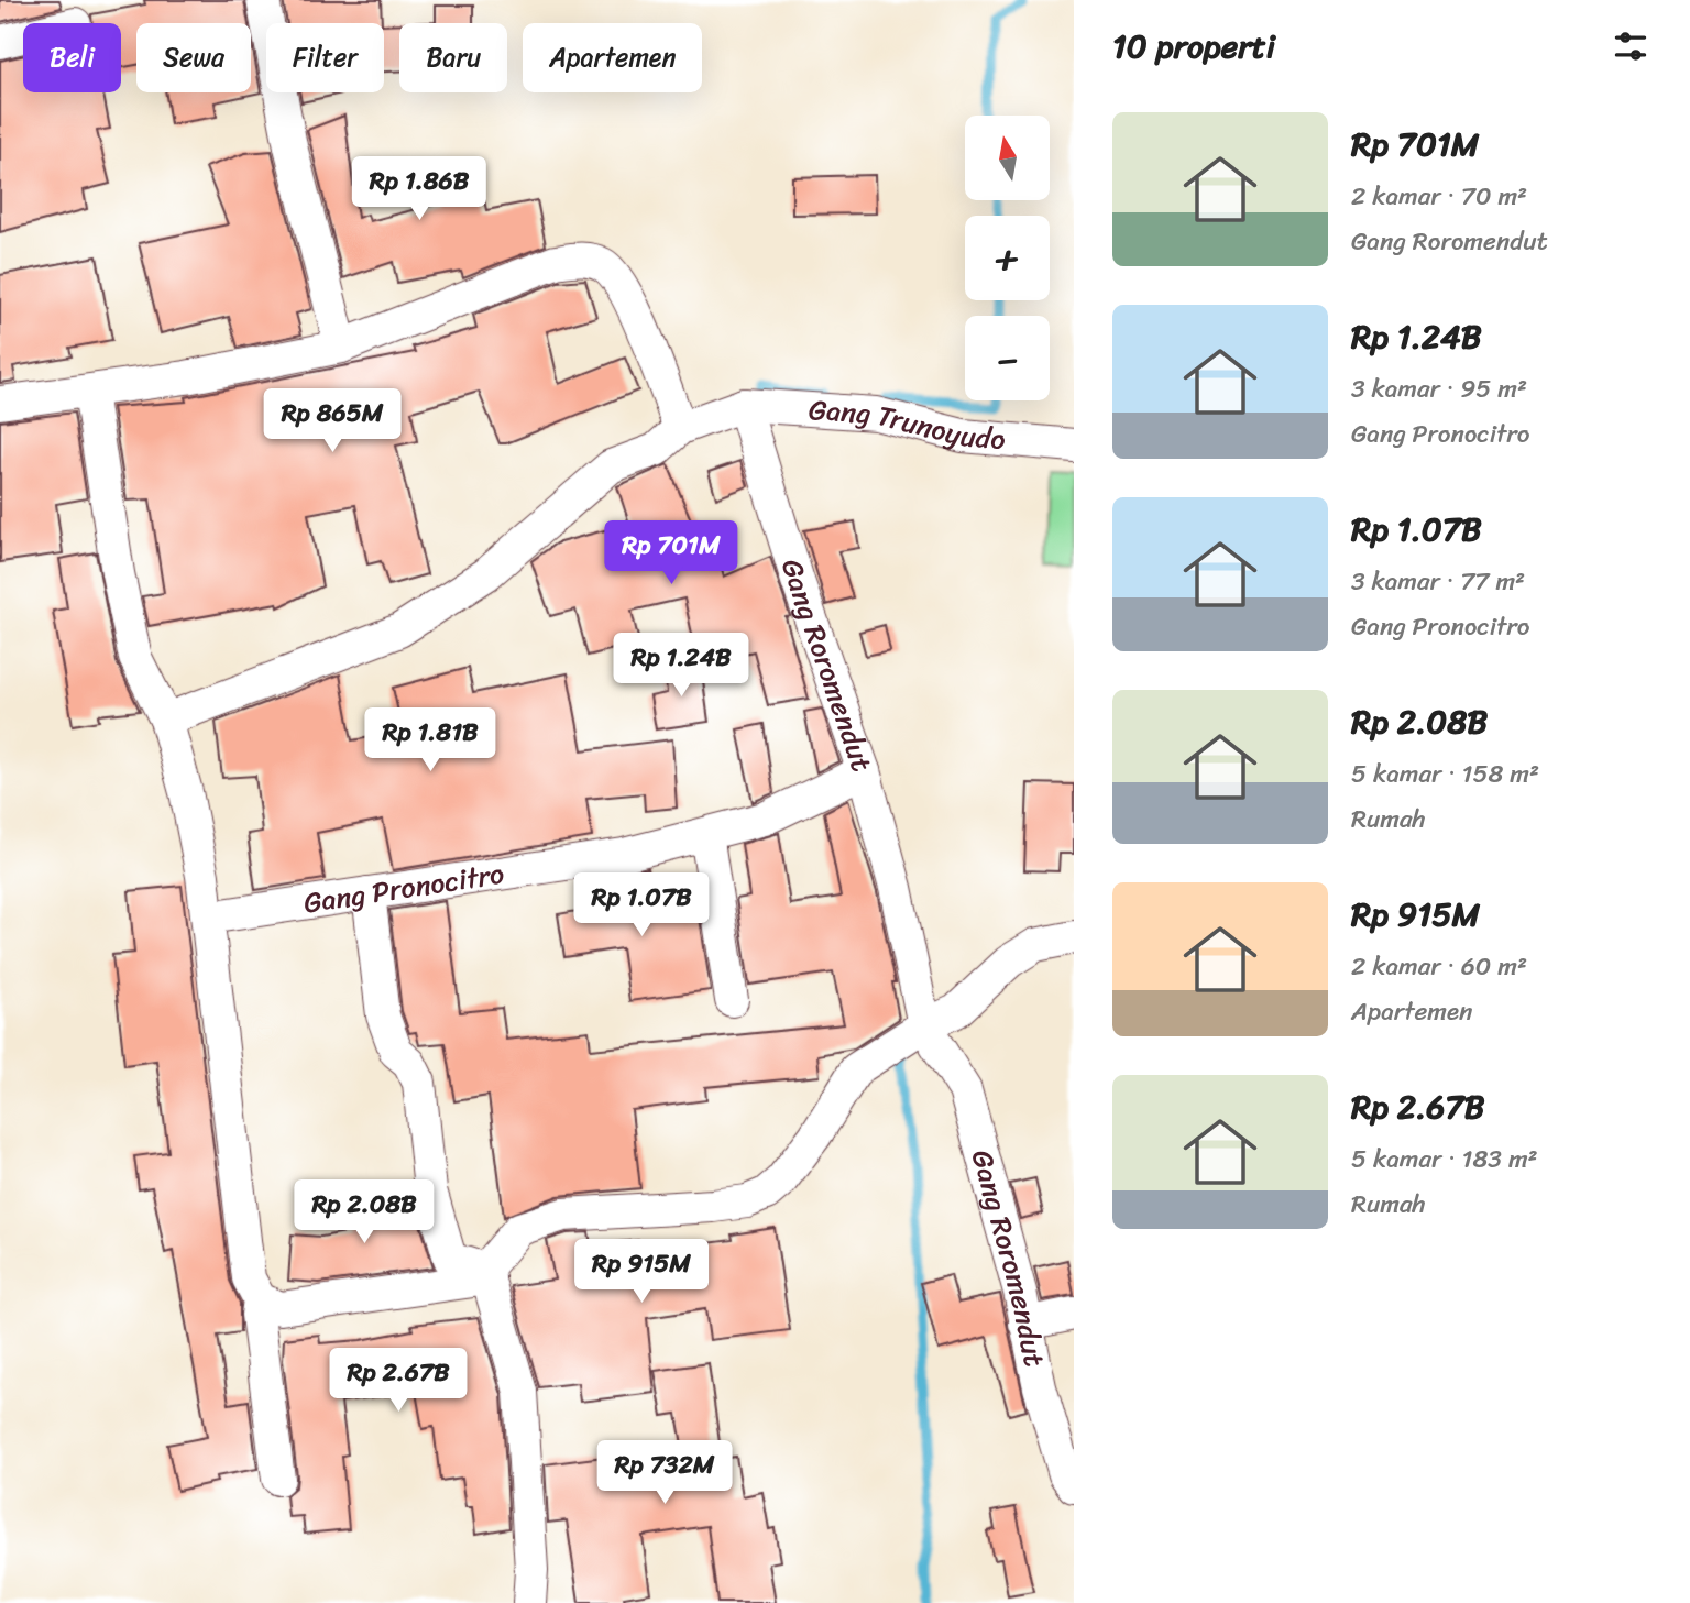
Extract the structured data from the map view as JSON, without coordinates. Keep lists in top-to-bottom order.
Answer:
{
  "streets": {
    "street": ["Gang Trunoyudo", "Gang Roromendut", "Gang Pronocitro"]
  },
  "crossings": [
    ["Gang Trunoyudo", "Gang Roromendut"],
    ["Gang Roromendut", "Gang Pronocitro"]
  ],
  "north": "top",
  "page": {
    "heading": "10 properti",
    "chip": [
      "Beli",
      "Sewa",
      "Filter",
      "Baru",
      "Apartemen"
    ],
    "list": [
      {
        "name": "Rp 701M",
        "note": "2 kamar · 70 m² · Gang Roromendut"
      },
      {
        "name": "Rp 1.24B",
        "note": "3 kamar · 95 m² · Gang Pronocitro"
      },
      {
        "name": "Rp 1.07B",
        "note": "3 kamar · 77 m² · Gang Pronocitro"
      },
      {
        "name": "Rp 2.08B",
        "note": "5 kamar · 158 m² · Rumah"
      },
      {
        "name": "Rp 915M",
        "note": "2 kamar · 60 m² · Apartemen"
      },
      {
        "name": "Rp 2.67B",
        "note": "5 kamar · 183 m² · Rumah"
      }
    ],
    "map_buttons": ["+", "−"],
    "price": [
      "Rp 1.86B",
      "Rp 865M",
      "Rp 701M",
      "Rp 1.24B",
      "Rp 1.81B",
      "Rp 1.07B",
      "Rp 2.08B",
      "Rp 915M",
      "Rp 2.67B",
      "Rp 732M"
    ]
  }
}
